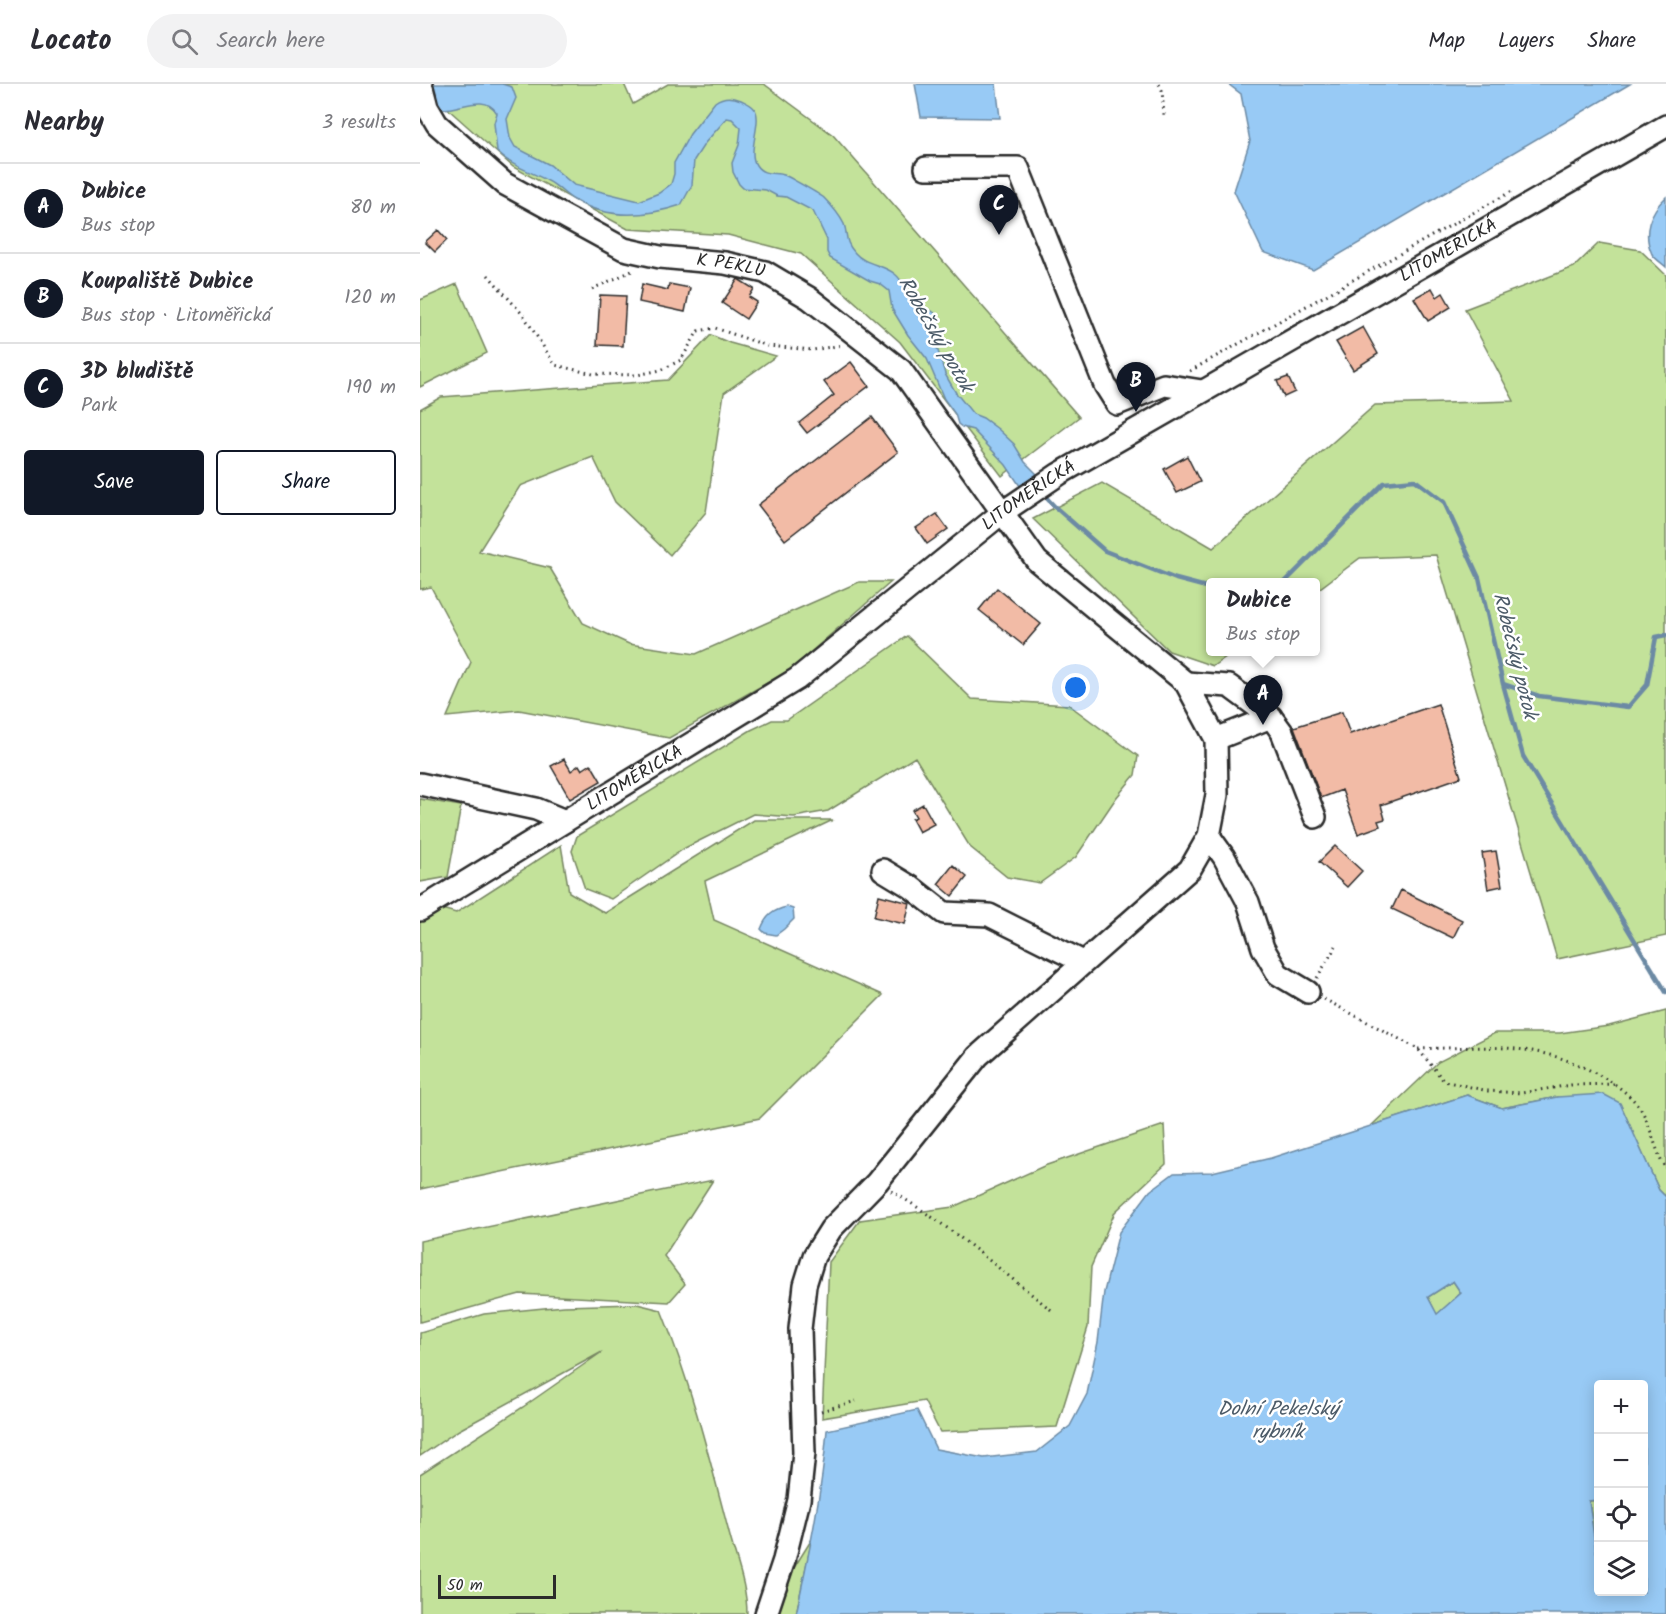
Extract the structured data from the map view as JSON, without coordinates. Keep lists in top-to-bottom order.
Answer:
{
  "streets": {
    "street": ["LITOMĚŘICKÁ", "K PEKLU"]
  },
  "crossings": [
    ["LITOMĚŘICKÁ", "K PEKLU"]
  ],
  "water": ["Robečský potok", "Dolní Pekelský rybník"],
  "scale_bar": "50 m",
  "page": {
    "header": "Locato",
    "search": "Search here",
    "nav": ["Map", "Layers", "Share"],
    "heading": ["Nearby", "3 results"],
    "list": [
      {
        "mark": "A",
        "name": "Dubice",
        "note": "Bus stop",
        "value": "80 m"
      },
      {
        "mark": "B",
        "name": "Koupaliště Dubice",
        "note": "Bus stop · Litoměřická",
        "value": "120 m"
      },
      {
        "mark": "C",
        "name": "3D bludiště",
        "note": "Park",
        "value": "190 m"
      }
    ],
    "pins": ["C", "B", "A"],
    "buttons": ["Save", "Share"],
    "popup": ["Dubice", "Bus stop"],
    "map_buttons": ["+", "−"],
    "scale": "50 m"
  }
}
